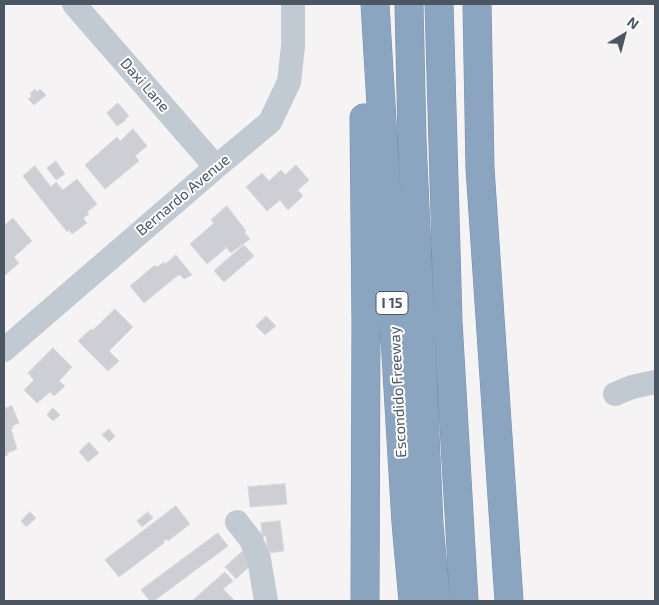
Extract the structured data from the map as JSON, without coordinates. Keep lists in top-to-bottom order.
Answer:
{
  "streets": {
    "highway": ["I 15", "Escondido Freeway"],
    "street": ["Daxi Lane", "Bernardo Avenue"]
  },
  "crossings": [
    ["Daxi Lane", "Bernardo Avenue"]
  ],
  "north": "top right"
}
